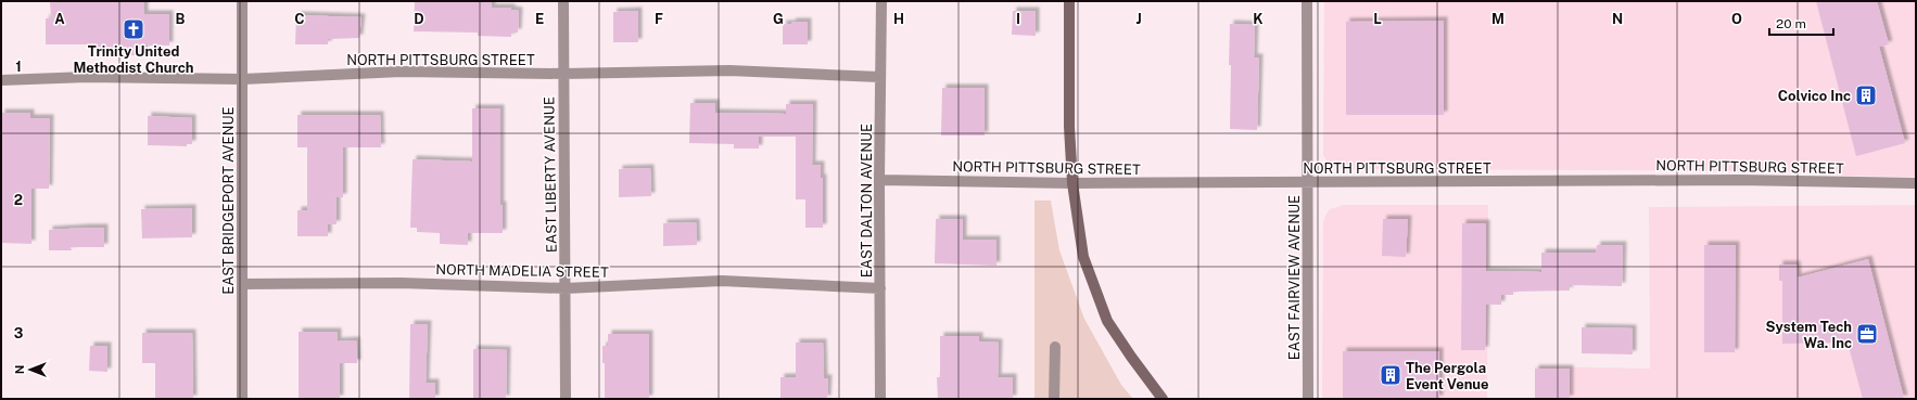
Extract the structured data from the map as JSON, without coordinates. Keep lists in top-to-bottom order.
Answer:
{
  "streets": {
    "street": [
      "NORTH PITTSBURG STREET",
      "EAST LIBERTY AVENUE",
      "EAST BRIDGEPORT AVENUE",
      "EAST DALTON AVENUE",
      "NORTH MADELIA STREET",
      "EAST FAIRVIEW AVENUE"
    ]
  },
  "crossings": [
    ["NORTH PITTSBURG STREET", "EAST LIBERTY AVENUE"],
    ["NORTH PITTSBURG STREET", "EAST BRIDGEPORT AVENUE"],
    ["NORTH PITTSBURG STREET", "EAST DALTON AVENUE"],
    ["NORTH PITTSBURG STREET", "EAST FAIRVIEW AVENUE"],
    ["EAST LIBERTY AVENUE", "NORTH MADELIA STREET"],
    ["EAST BRIDGEPORT AVENUE", "NORTH MADELIA STREET"],
    ["EAST DALTON AVENUE", "NORTH MADELIA STREET"]
  ],
  "places": {
    "church": ["Trinity United Methodist Church"],
    "building": ["Colvico Inc", "The Pergola Event Venue"],
    "office": ["System Tech Wa. Inc"]
  },
  "scale_bar": "20 m",
  "north": "left",
  "grid": {
    "columns": [
      "A",
      "B",
      "C",
      "D",
      "E",
      "F",
      "G",
      "H",
      "I",
      "J",
      "K",
      "L",
      "M",
      "N",
      "O"
    ],
    "rows": ["1", "2", "3"]
  }
}
